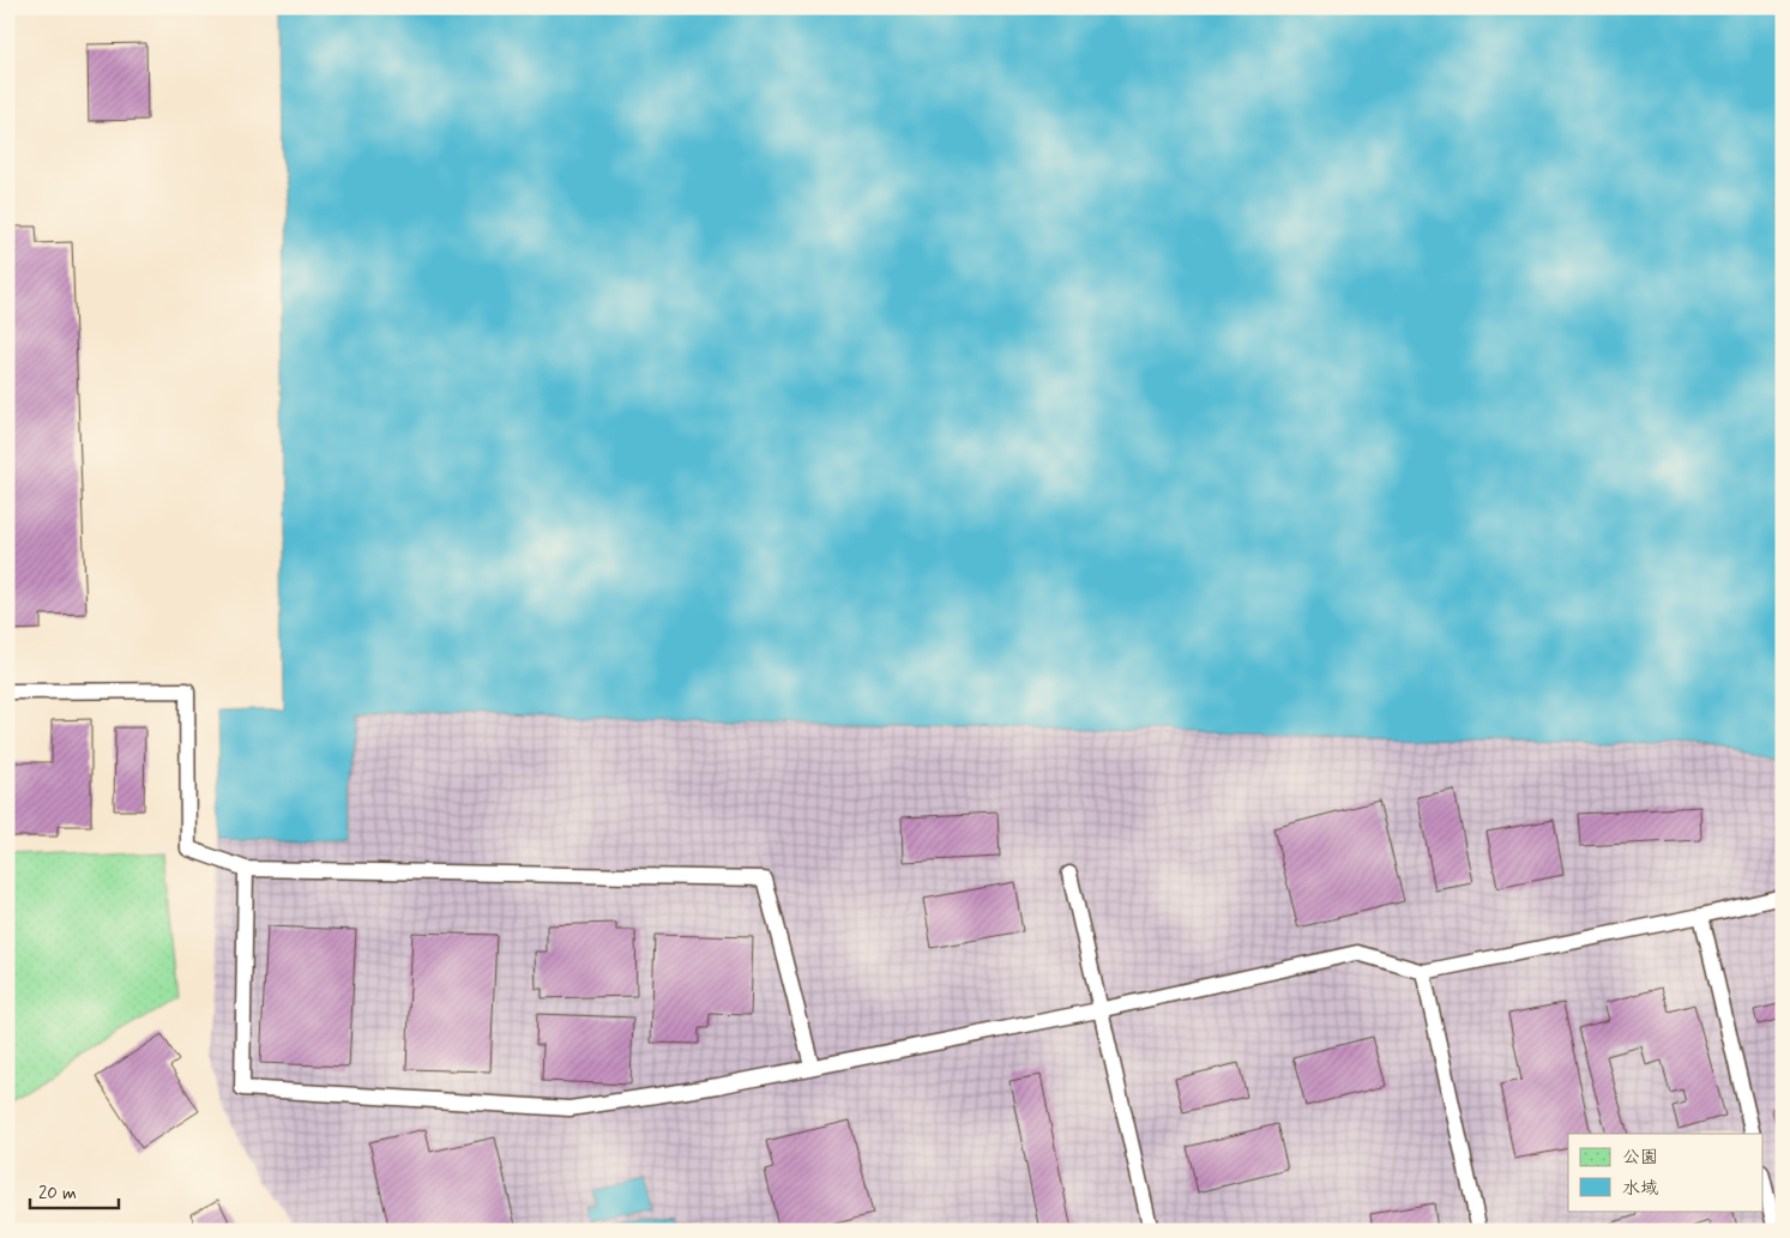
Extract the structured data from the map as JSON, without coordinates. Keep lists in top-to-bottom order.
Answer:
{
  "legend": ["公園", "水域"],
  "scale_bar": "20 m"
}
